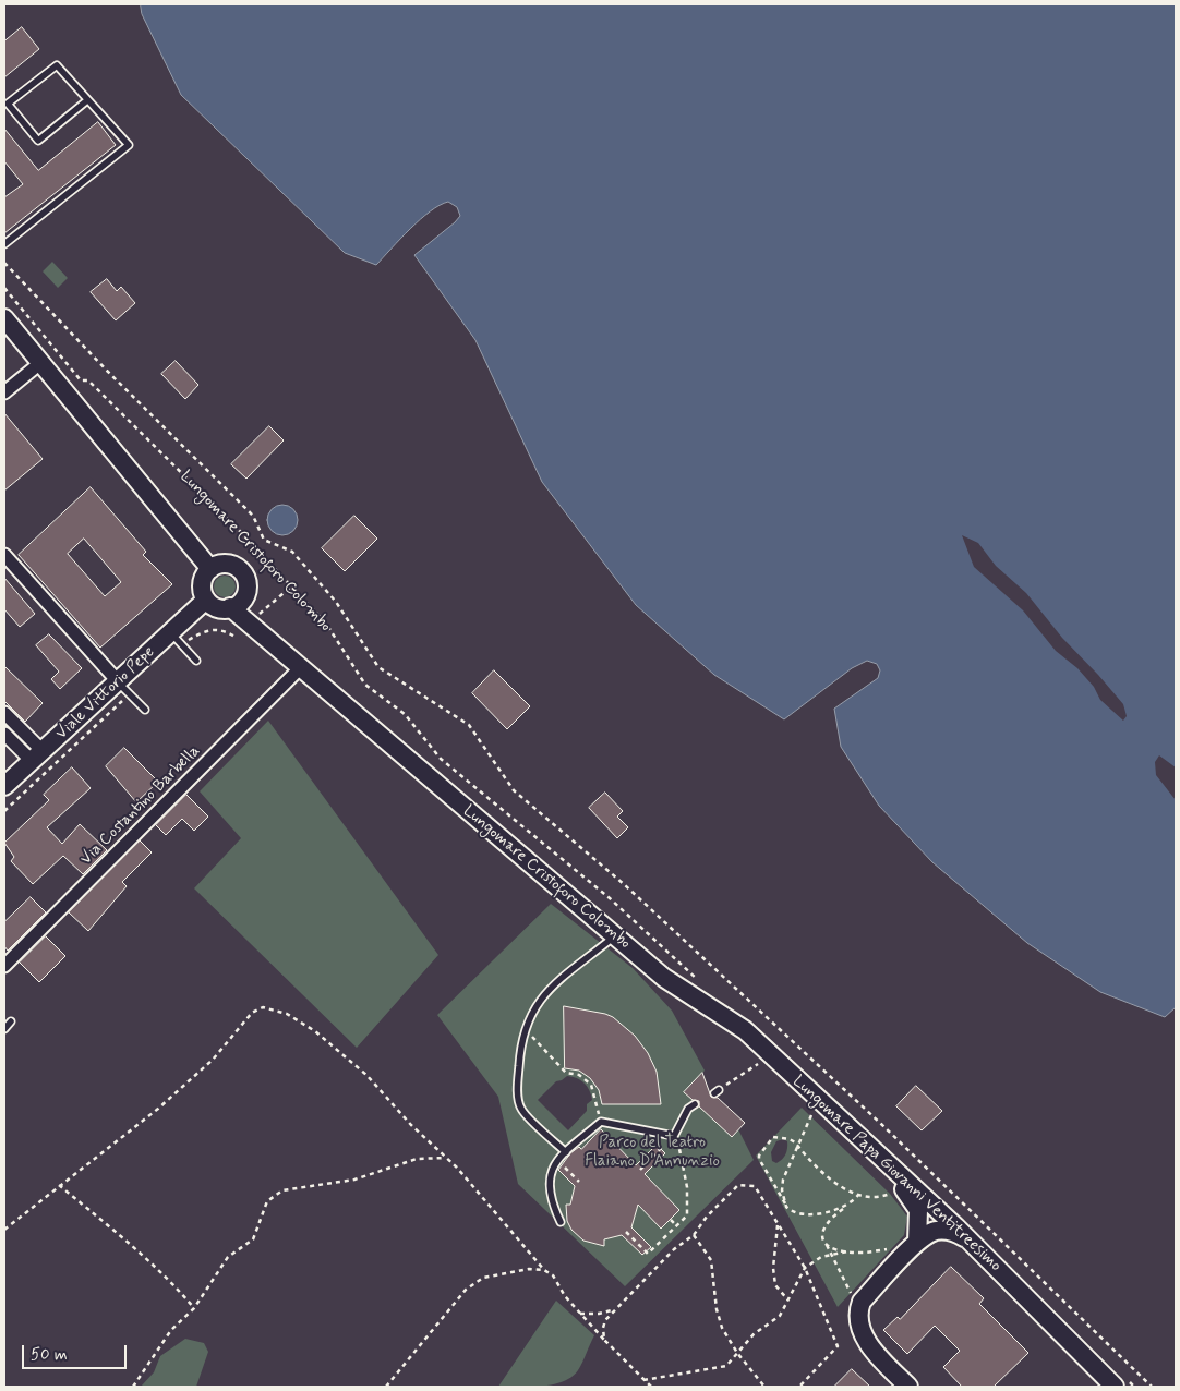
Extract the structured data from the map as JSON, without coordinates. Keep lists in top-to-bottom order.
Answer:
{
  "streets": {
    "street": [
      "Lungomare Cristoforo Colombo",
      "Viale Vittorio Pepe",
      "Via Costantino Barbella",
      "Lungomare Papa Giovanni Ventitreesimo"
    ]
  },
  "crossings": [
    ["Lungomare Cristoforo Colombo", "Viale Vittorio Pepe"],
    ["Lungomare Cristoforo Colombo", "Via Costantino Barbella"],
    ["Lungomare Cristoforo Colombo", "Lungomare Papa Giovanni Ventitreesimo"]
  ],
  "parks": ["Parco del Teatro Flaiano D'Annunzio"],
  "scale_bar": "50 m"
}
